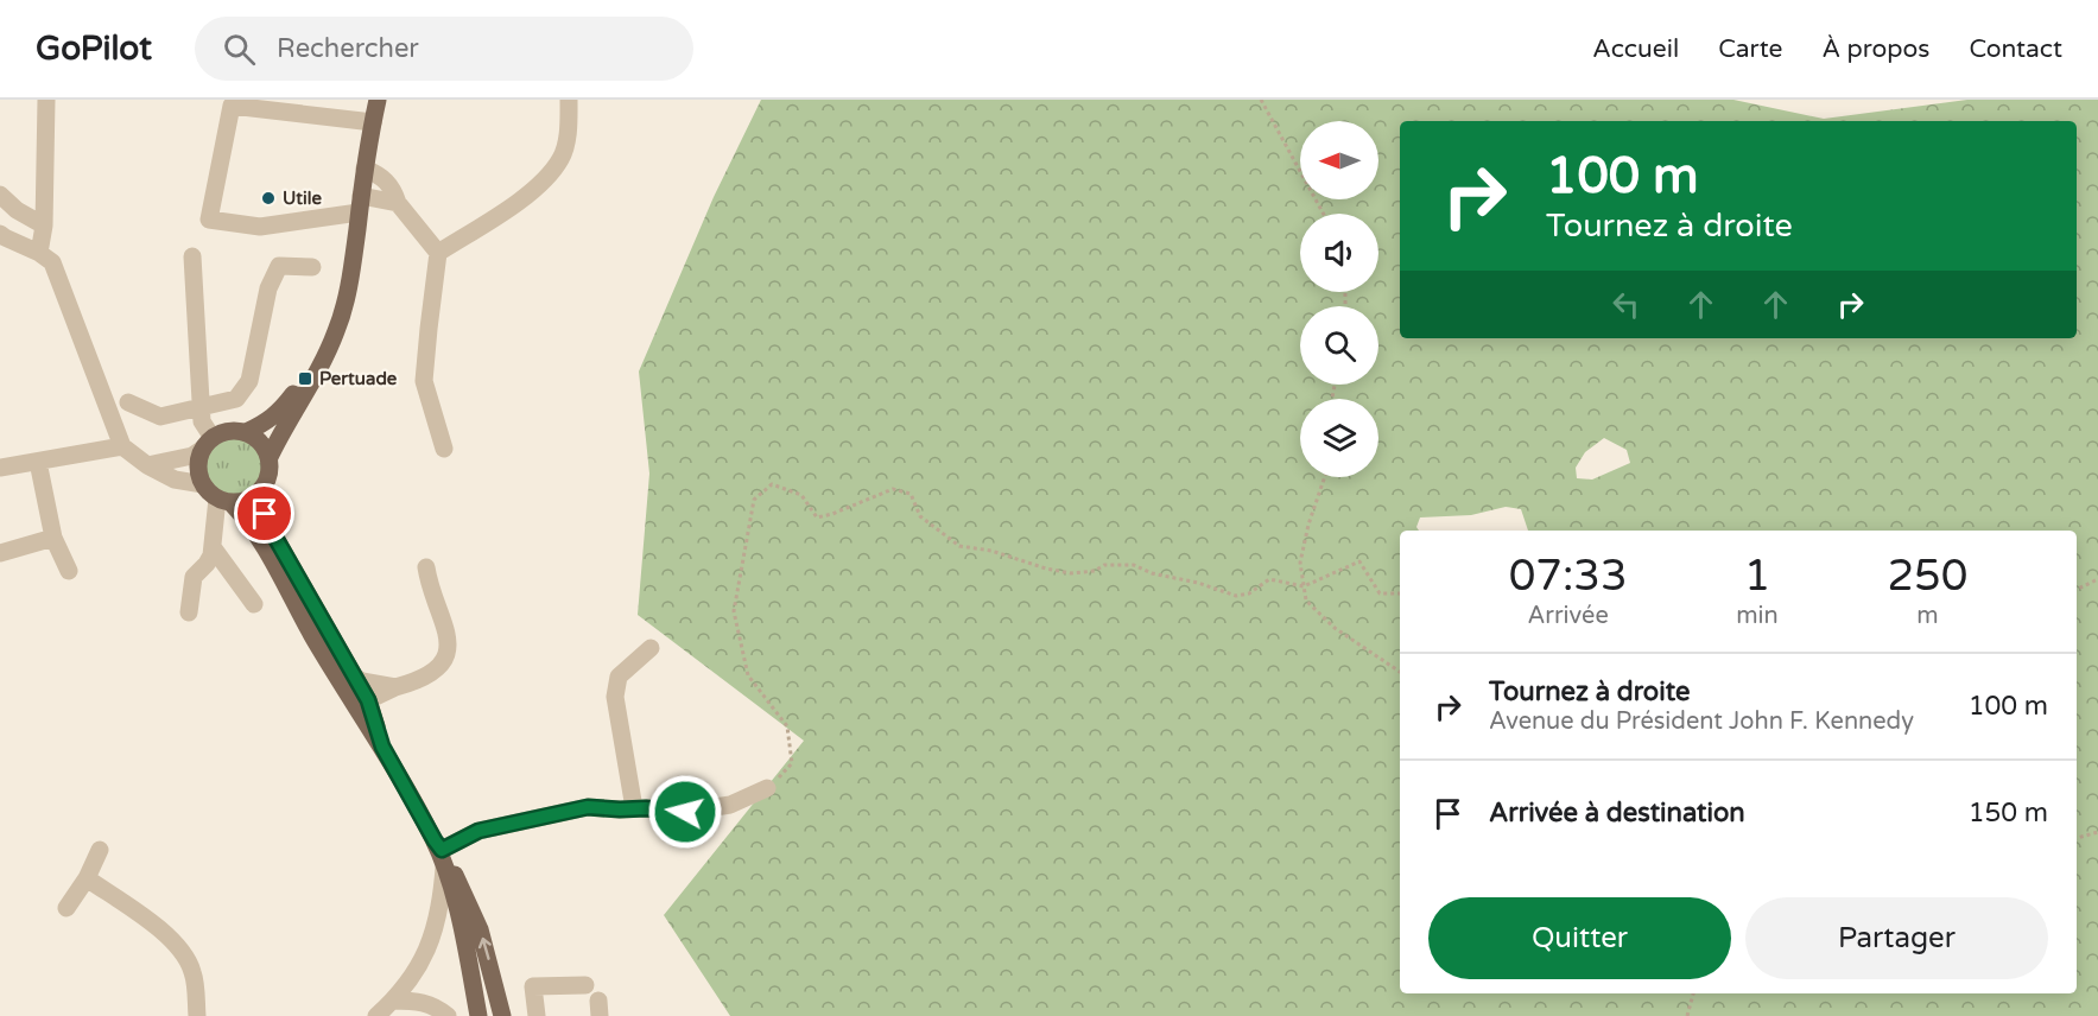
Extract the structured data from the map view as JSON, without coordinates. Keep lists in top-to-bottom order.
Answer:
{
  "places": {
    "other": ["Utile"],
    "transit": ["Pertuade"]
  },
  "north": "left",
  "page": {
    "header": "GoPilot",
    "search": "Rechercher",
    "nav": [
      "Accueil",
      "Carte",
      "À propos",
      "Contact"
    ],
    "turn": ["100 m", "Tournez à droite"],
    "eta": [
      "07:33",
      "Arrivée",
      "1",
      "min",
      "250",
      "m"
    ],
    "list": [
      {
        "name": "Tournez à droite",
        "note": "Avenue du Président John F. Kennedy",
        "value": "100 m"
      },
      {
        "name": "Arrivée à destination",
        "value": "150 m"
      }
    ],
    "buttons": ["Quitter", "Partager"]
  }
}
